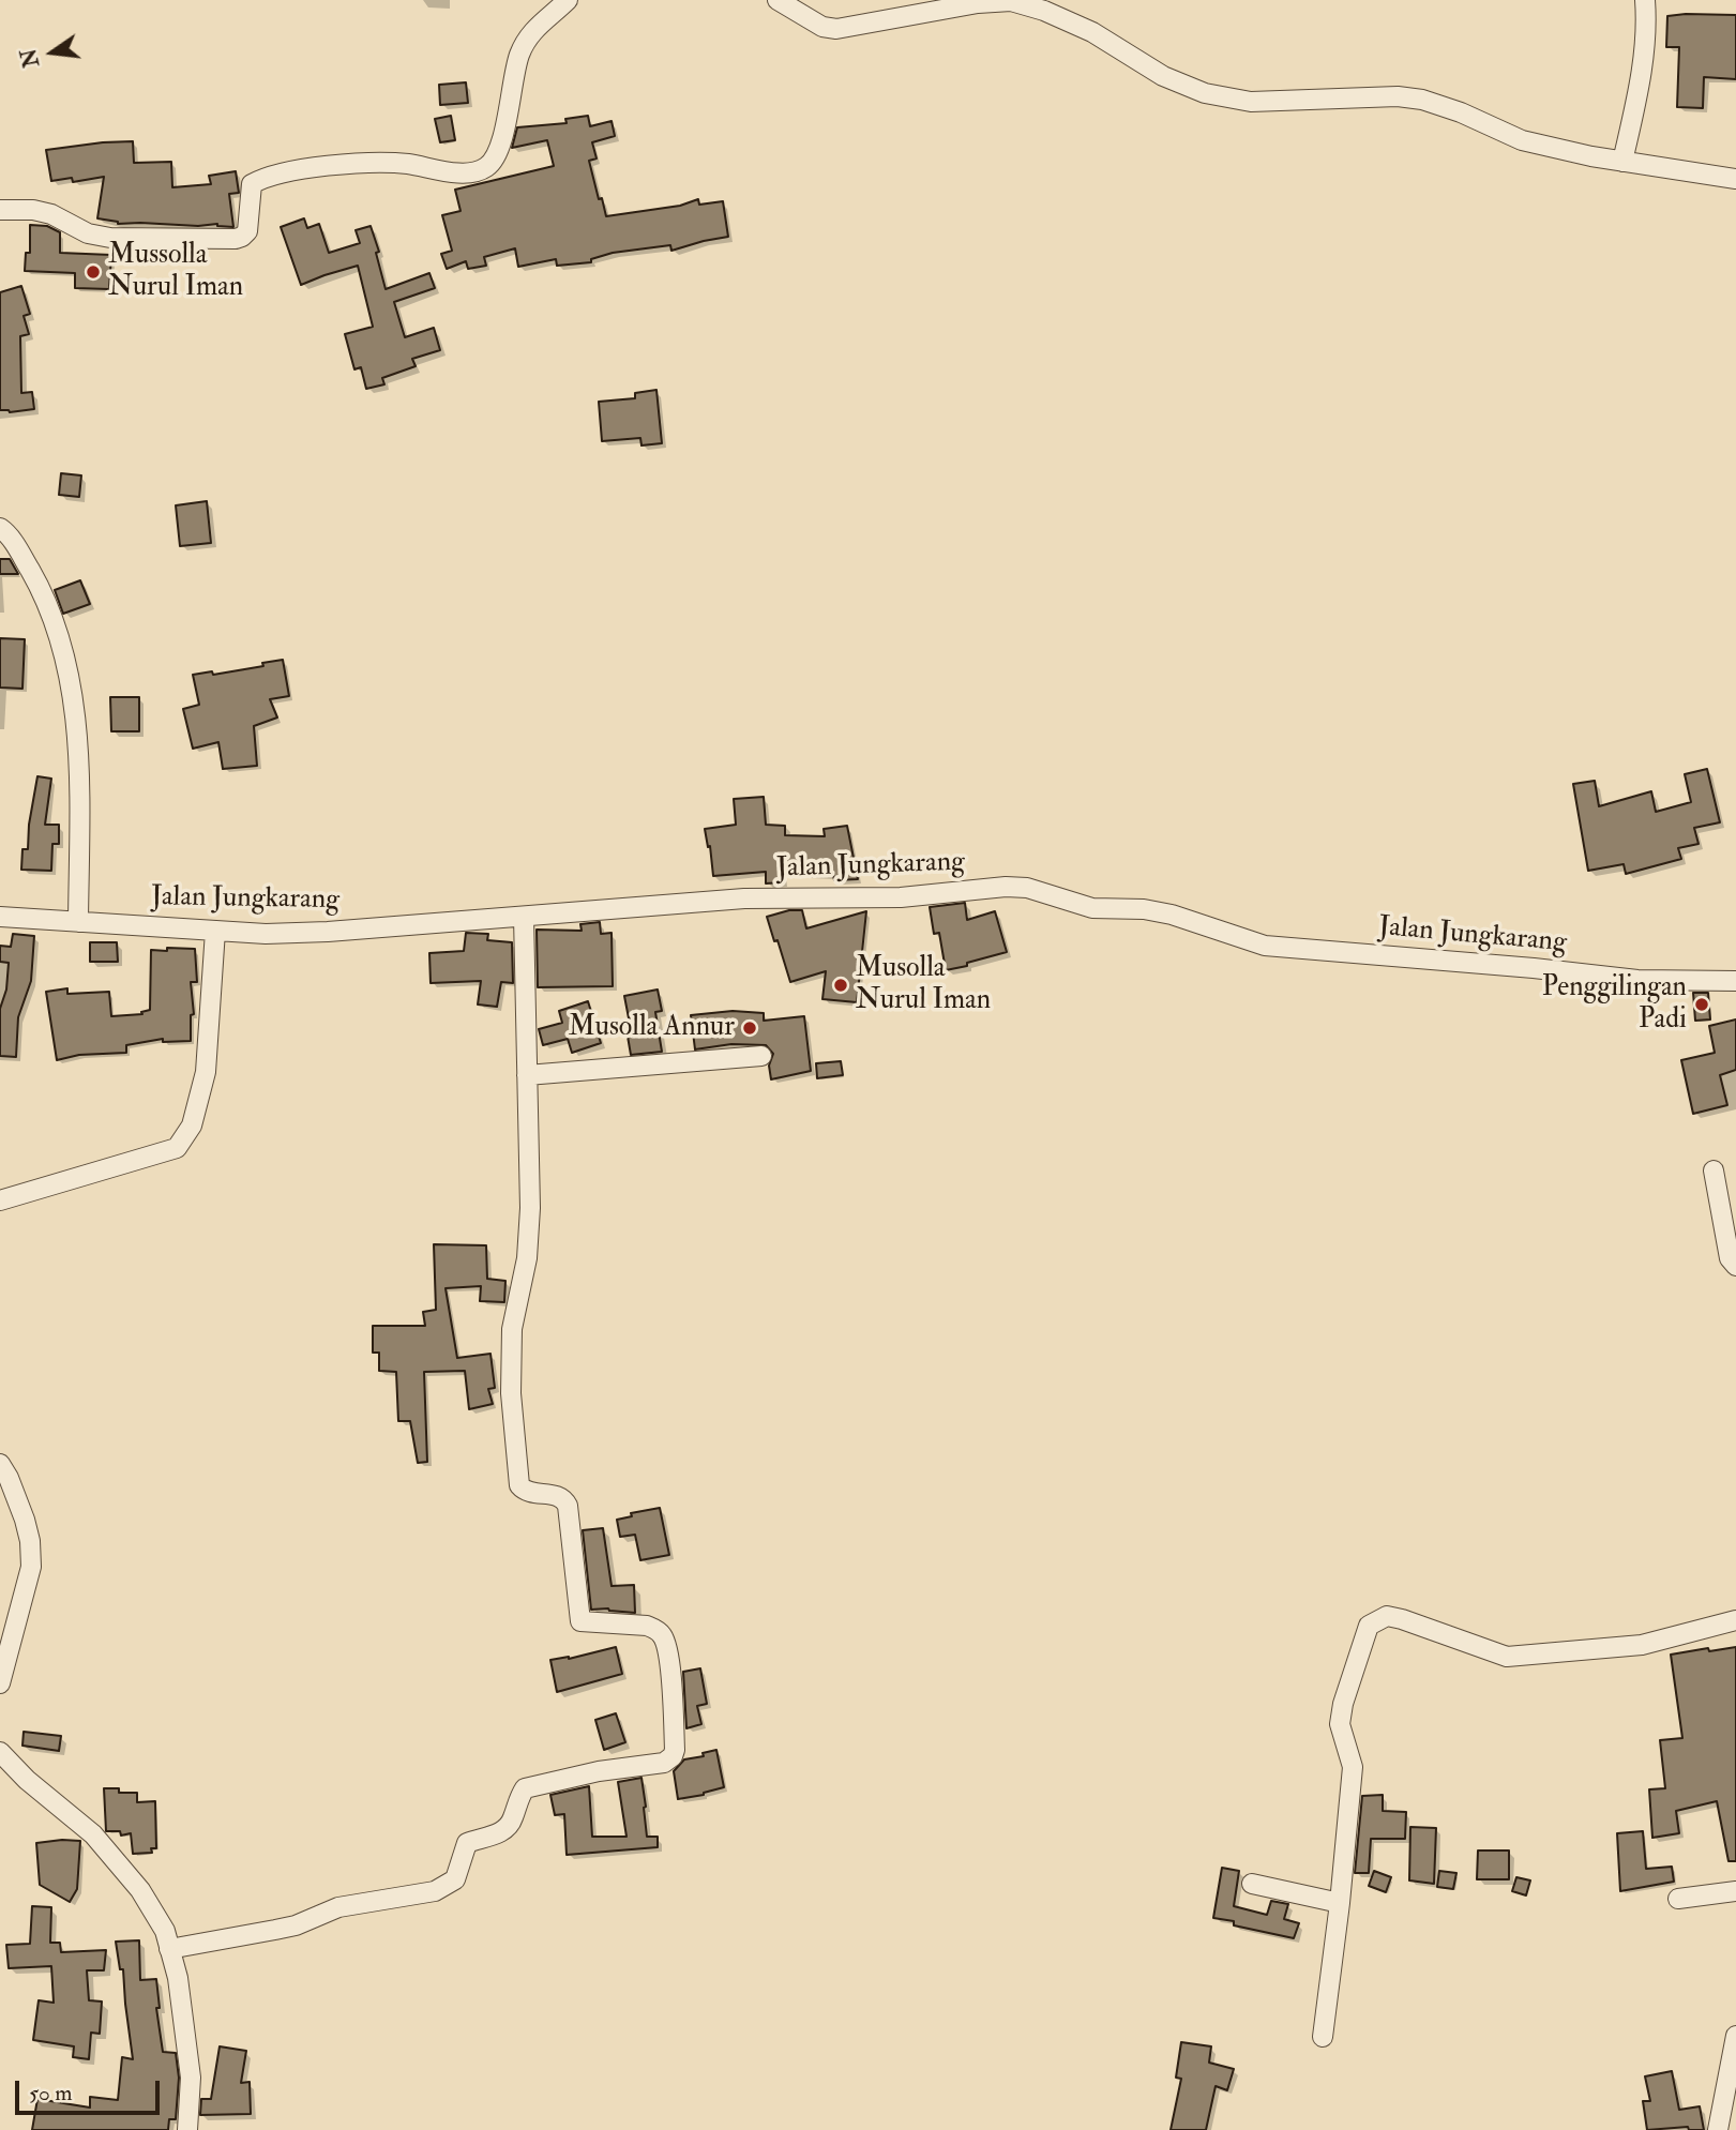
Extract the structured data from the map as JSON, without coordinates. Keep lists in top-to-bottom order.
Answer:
{
  "streets": {
    "street": ["Jalan Jungkarang"]
  },
  "places": [
    "Mussolla Nurul Iman",
    "Musolla Nurul Iman",
    "Penggilingan Padi",
    "Musolla Annur"
  ],
  "scale_bar": "50 m",
  "north": "left"
}
